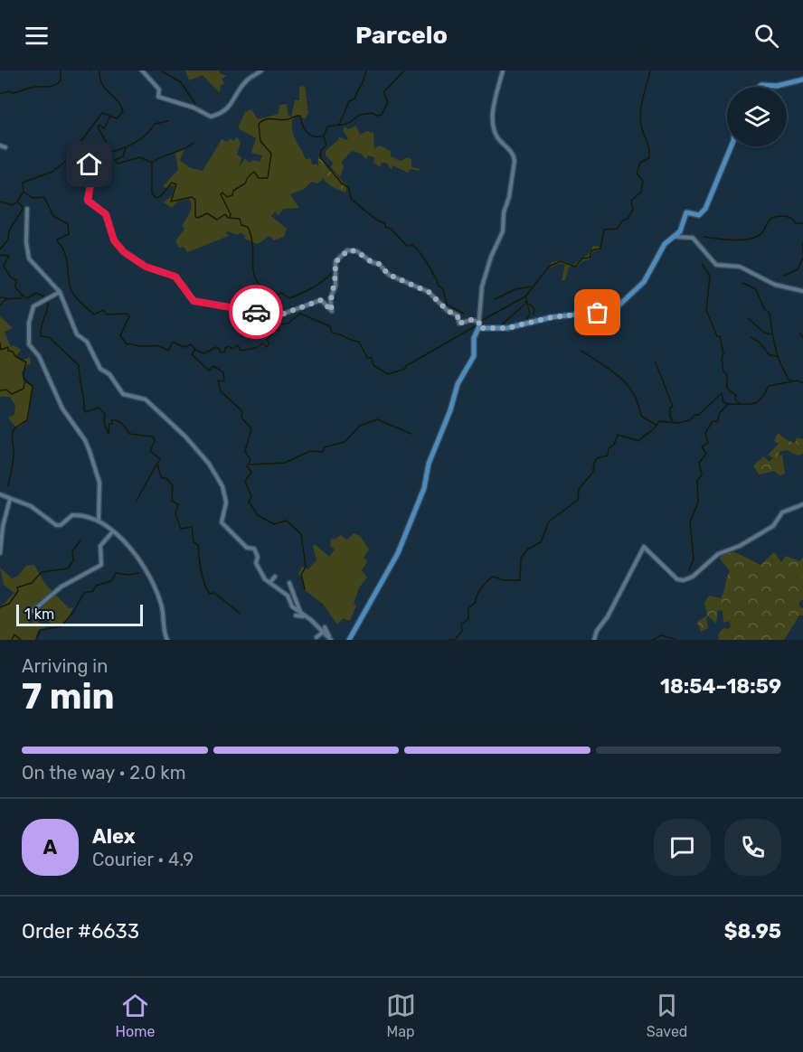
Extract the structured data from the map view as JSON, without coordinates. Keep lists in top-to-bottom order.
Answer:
{
  "scale_bar": "1 km",
  "page": {
    "header": "Parcelo",
    "scale": "1 km",
    "heading": ["7 min", "Arriving in", "18:54–18:59"],
    "panel": [
      "Alex",
      "Courier · 4.9",
      "Order #6633",
      "$8.95"
    ],
    "bar": "On the way · 2.0 km",
    "round": "A",
    "tabs": ["Home", "Map", "Saved"]
  }
}
